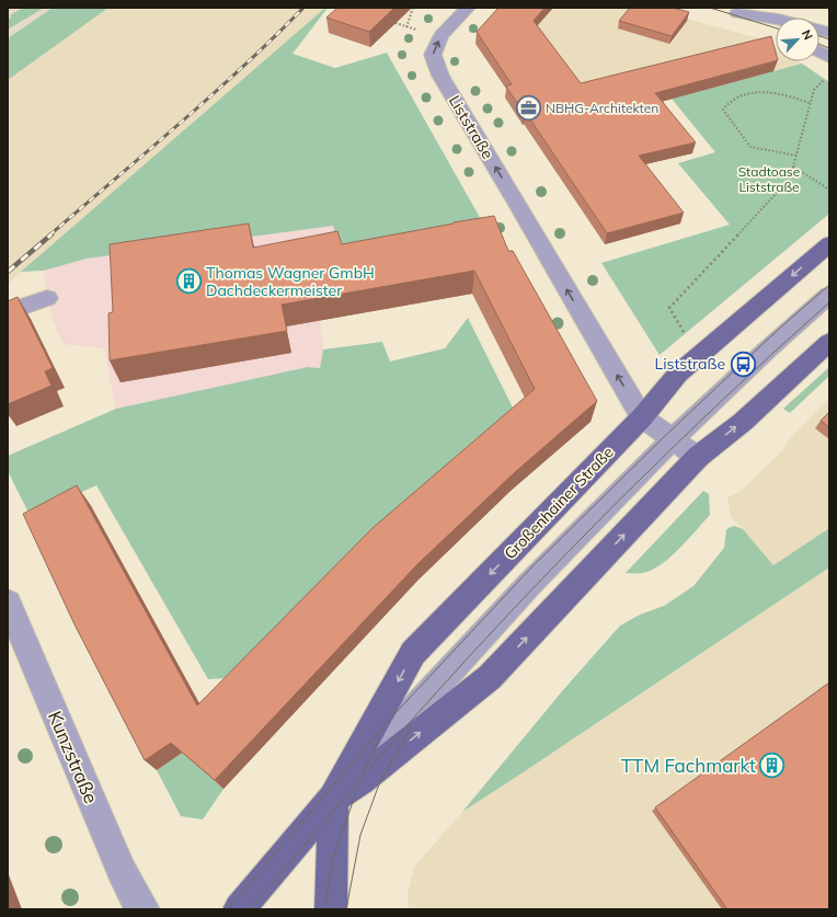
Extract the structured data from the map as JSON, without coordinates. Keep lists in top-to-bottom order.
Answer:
{
  "streets": {
    "main road": ["Großenhainer Straße"],
    "street": ["Liststraße", "Kunzstraße"]
  },
  "crossings": [
    ["Liststraße", "Großenhainer Straße"]
  ],
  "one_way": ["Liststraße"],
  "parks": ["Stadtoase Liststraße"],
  "places": {
    "office": ["NBHG-Architekten"],
    "building": ["Thomas Wagner GmbH Dachdeckermeister", "TTM Fachmarkt"],
    "bus stop": ["Liststraße"]
  },
  "north": "top right"
}
